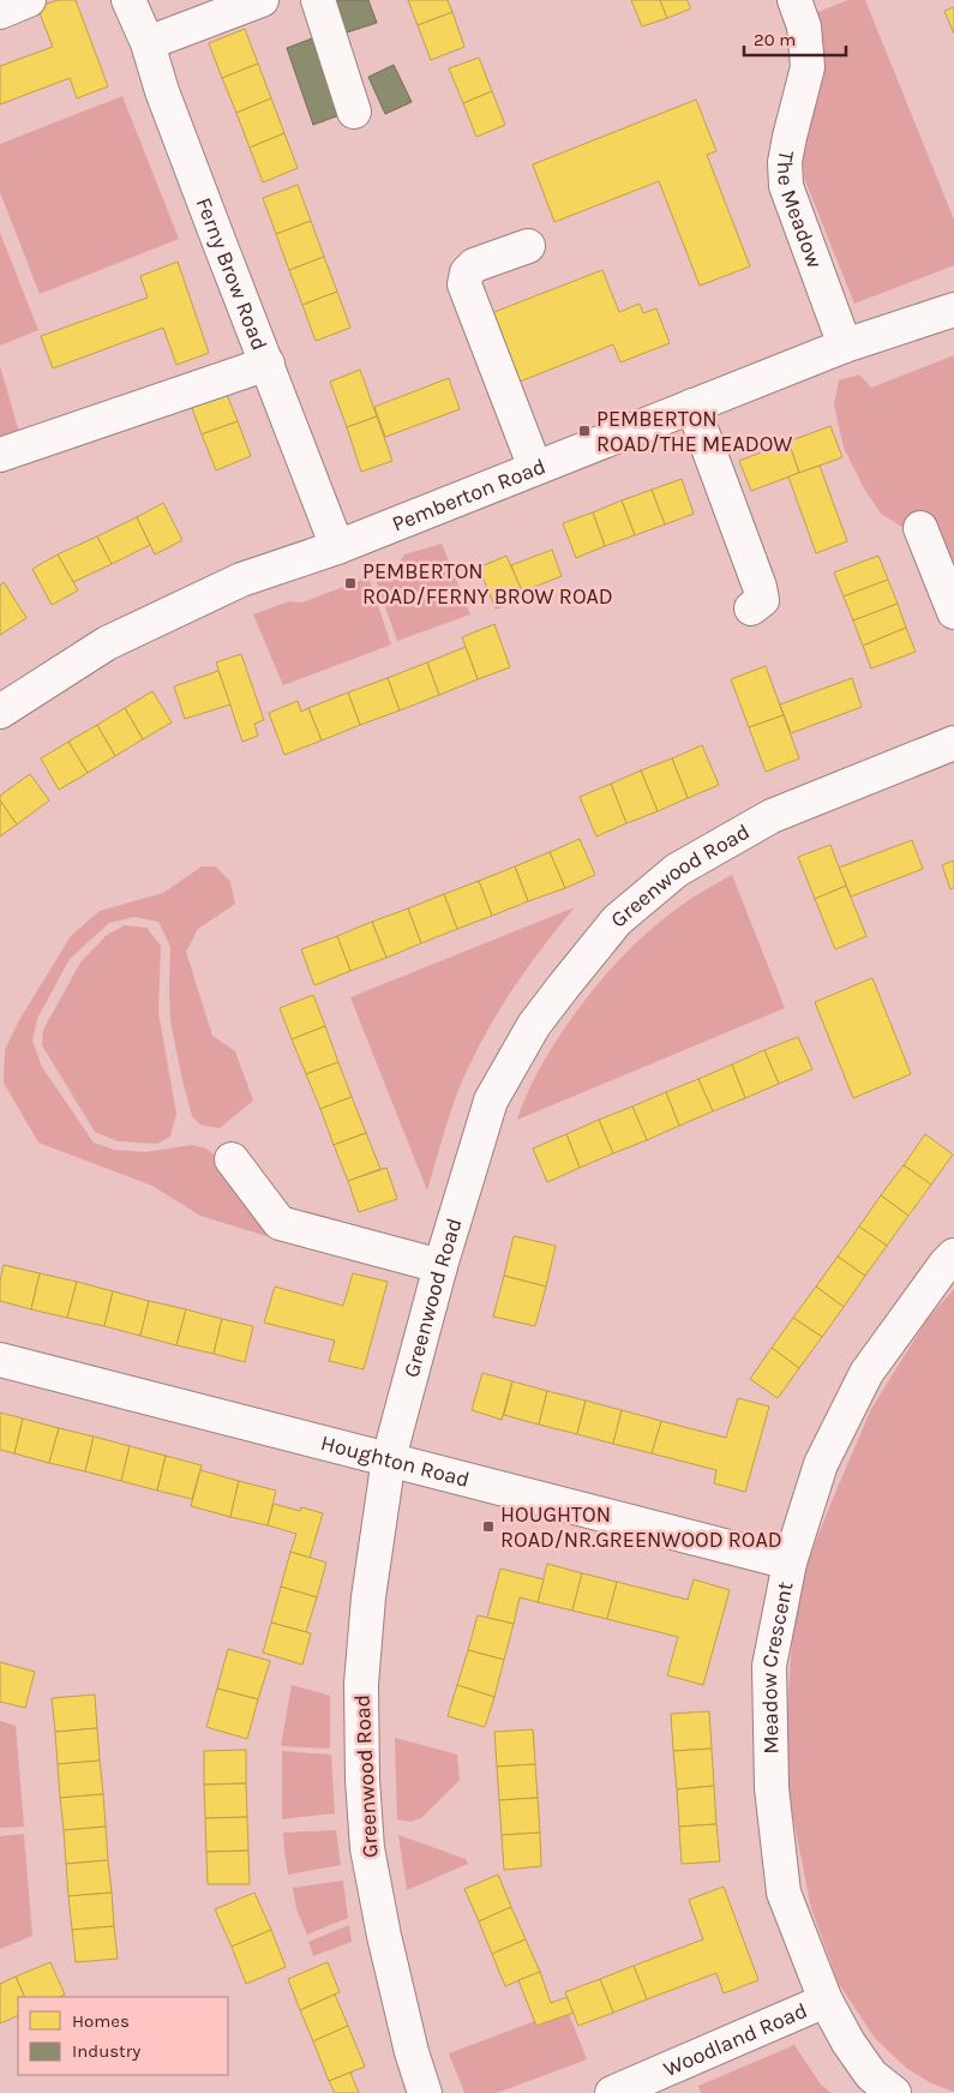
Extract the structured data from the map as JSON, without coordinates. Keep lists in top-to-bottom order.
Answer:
{
  "streets": {
    "street": [
      "The Meadow",
      "Ferny Brow Road",
      "Pemberton Road",
      "Greenwood Road",
      "Houghton Road",
      "Meadow Crescent",
      "Woodland Road"
    ]
  },
  "crossings": [
    ["The Meadow", "Pemberton Road"],
    ["Ferny Brow Road", "Pemberton Road"],
    ["Greenwood Road", "Houghton Road"],
    ["Houghton Road", "Meadow Crescent"],
    ["Meadow Crescent", "Woodland Road"]
  ],
  "places": {
    "transit": ["PEMBERTON ROAD/THE MEADOW", "PEMBERTON ROAD/FERNY BROW ROAD", "HOUGHTON ROAD/NR.GREENWOOD ROAD"]
  },
  "legend": ["Homes", "Industry"],
  "scale_bar": "20 m"
}
